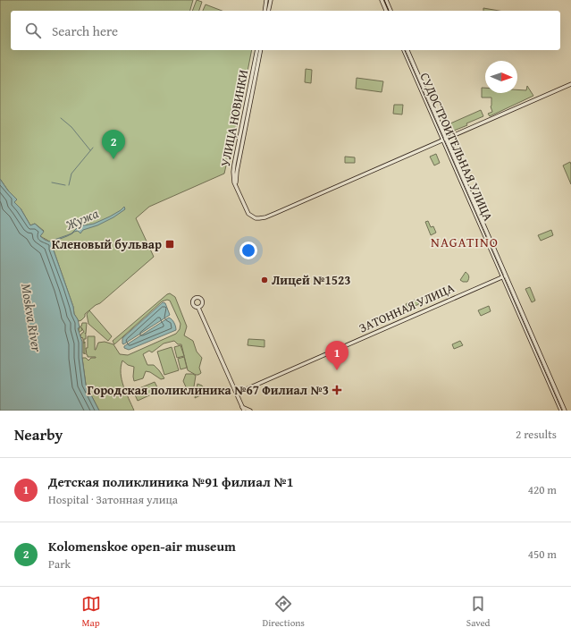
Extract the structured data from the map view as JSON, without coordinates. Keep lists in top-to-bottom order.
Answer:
{
  "streets": {
    "street": ["УЛИЦА НОВИНКИ", "СУДОСТРОИТЕЛЬНАЯ УЛИЦА", "ЗАТОННАЯ УЛИЦА"]
  },
  "crossings": [
    ["УЛИЦА НОВИНКИ", "СУДОСТРОИТЕЛЬНАЯ УЛИЦА"],
    ["СУДОСТРОИТЕЛЬНАЯ УЛИЦА", "ЗАТОННАЯ УЛИЦА"]
  ],
  "districts": ["NAGATINO"],
  "water": ["Жужа", "Moskva River"],
  "places": {
    "transit": ["Кленовый бульвар"],
    "other": ["Лицей №1523"],
    "health": ["Городская поликлиника №67 Филиал №3"]
  },
  "north": "right",
  "page": {
    "search": "Search here",
    "pins": ["2", "1"],
    "heading": ["Nearby", "2 results"],
    "list": [
      {
        "mark": "1",
        "name": "Детская поликлиника №91 филиал №1",
        "note": "Hospital · Затонная улица",
        "value": "420 m"
      },
      {
        "mark": "2",
        "name": "Kolomenskoe open-air museum",
        "note": "Park",
        "value": "450 m"
      }
    ],
    "nav": ["Map", "Directions", "Saved"]
  }
}
